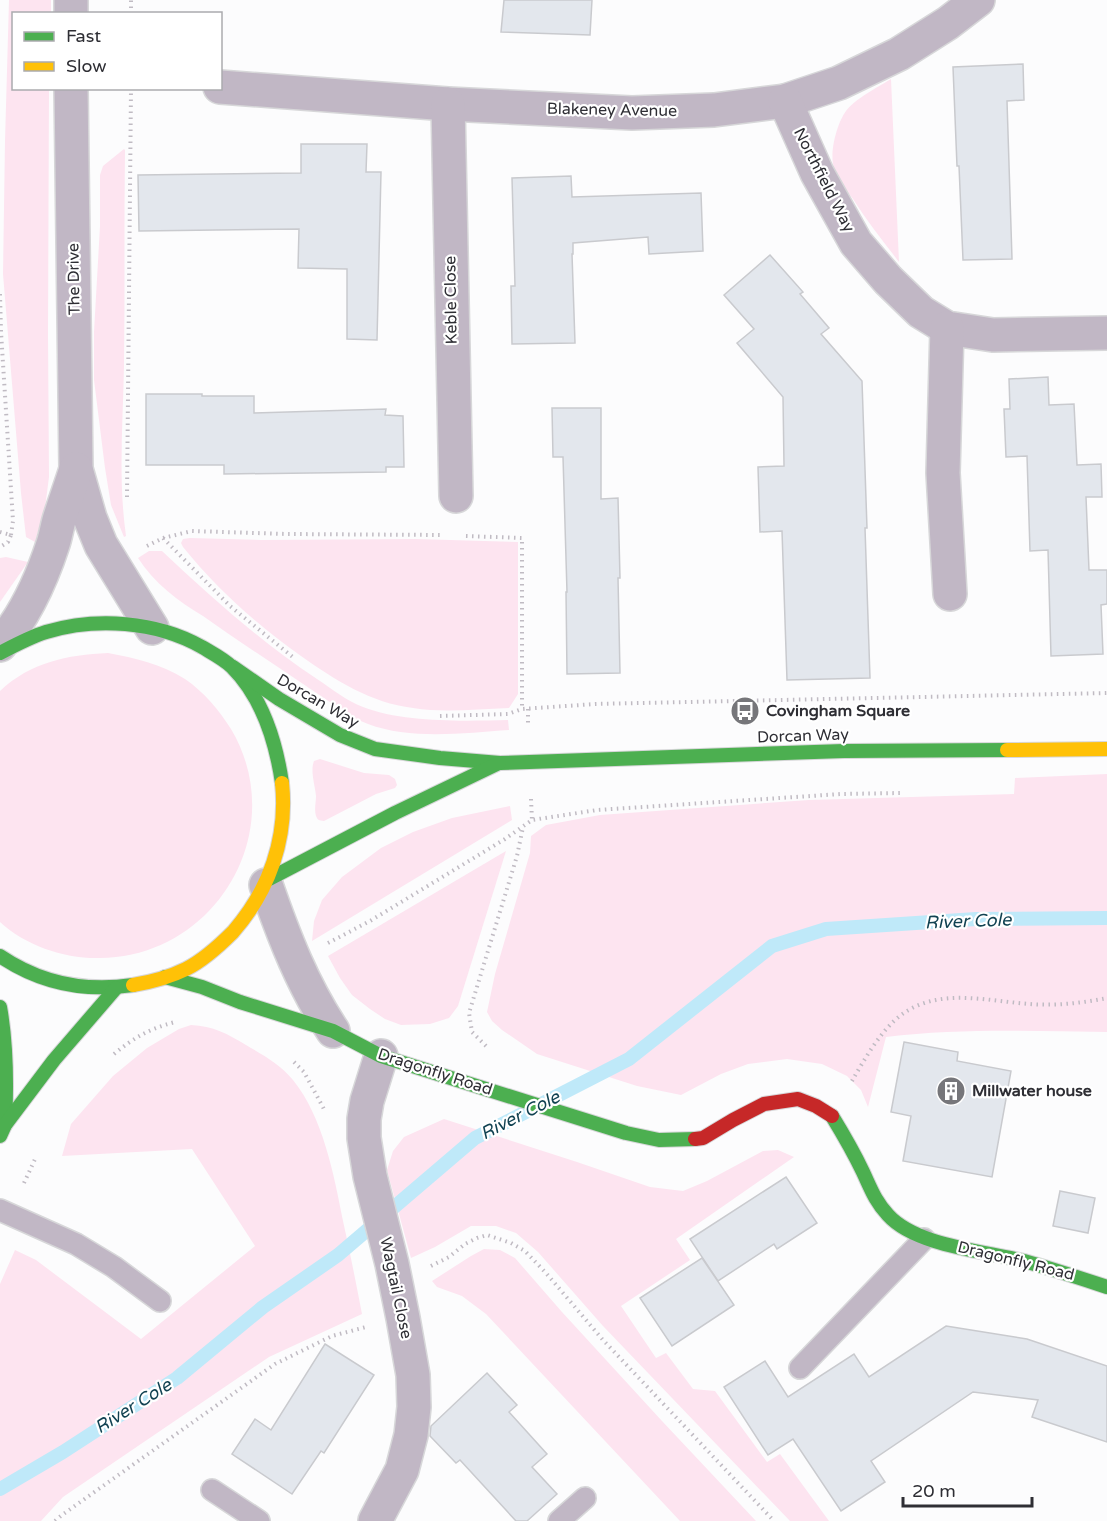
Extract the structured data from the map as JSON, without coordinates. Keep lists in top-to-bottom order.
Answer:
{
  "streets": {
    "main road": ["Dorcan Way", "Dragonfly Road"],
    "street": [
      "Blakeney Avenue",
      "Northfield Way",
      "The Drive",
      "Keble Close",
      "Wagtail Close"
    ]
  },
  "crossings": [
    ["Blakeney Avenue", "Northfield Way"],
    ["Blakeney Avenue", "Keble Close"],
    ["The Drive", "Dorcan Way"],
    ["Dragonfly Road", "Wagtail Close"]
  ],
  "water": ["River Cole"],
  "places": {
    "bus stop": ["Covingham Square"],
    "building": ["Millwater house"]
  },
  "legend": ["Fast", "Slow"],
  "scale_bar": "20 m"
}
